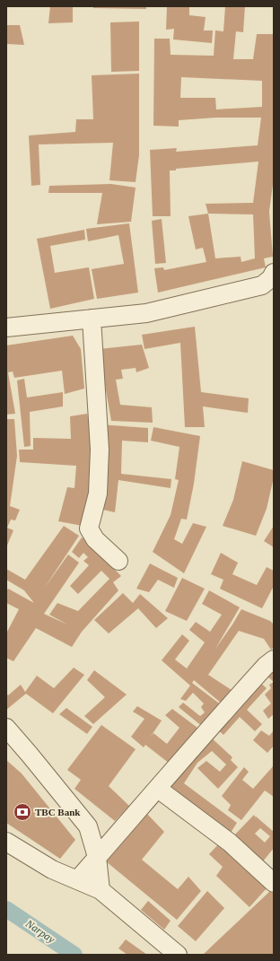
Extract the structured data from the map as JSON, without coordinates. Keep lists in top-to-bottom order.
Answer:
{
  "water": ["Narpay"],
  "places": {
    "bank": ["TBC Bank"]
  }
}
